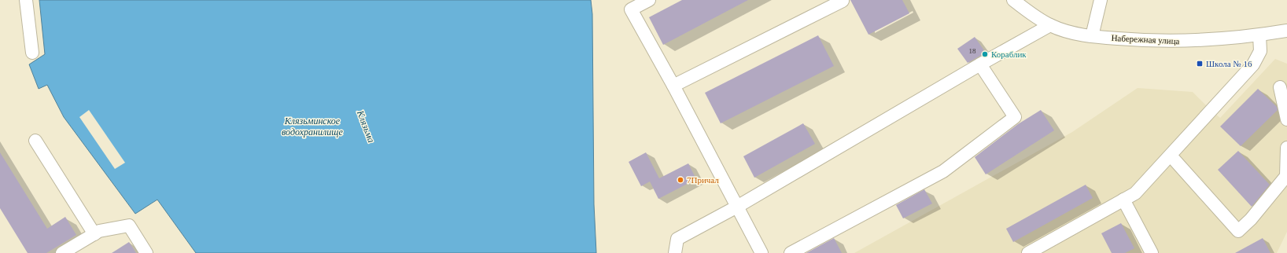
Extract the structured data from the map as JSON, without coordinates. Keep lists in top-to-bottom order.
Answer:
{
  "streets": {
    "street": ["Набережная улица"]
  },
  "water": ["Клязьминское водохранилище", "Клязьма"],
  "places": {
    "other": ["Кораблик", "7Причал"],
    "transit": ["Школа № 16"]
  },
  "house_numbers": ["18"]
}
